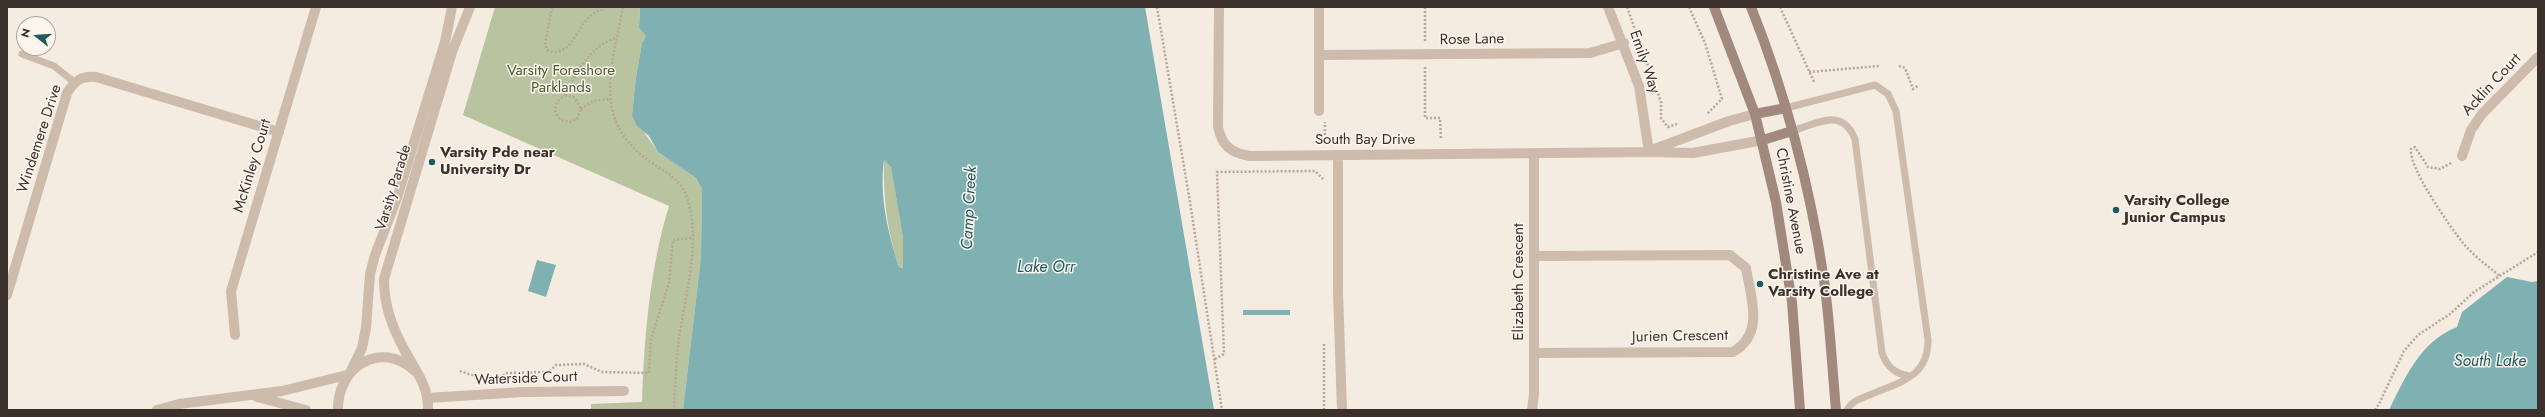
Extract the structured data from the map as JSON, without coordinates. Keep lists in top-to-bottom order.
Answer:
{
  "streets": {
    "main road": ["Christine Avenue"],
    "street": [
      "Rose Lane",
      "Emily Way",
      "Acklin Court",
      "Windemere Drive",
      "South Bay Drive",
      "McKinley Court",
      "Varsity Parade",
      "Elizabeth Crescent",
      "Jurien Crescent",
      "Waterside Court"
    ]
  },
  "crossings": [
    ["Rose Lane", "Emily Way"],
    ["Emily Way", "South Bay Drive"],
    ["Windemere Drive", "McKinley Court"],
    ["South Bay Drive", "Christine Avenue"],
    ["South Bay Drive", "Elizabeth Crescent"],
    ["Varsity Parade", "Waterside Court"],
    ["Elizabeth Crescent", "Jurien Crescent"]
  ],
  "water": ["Camp Creek", "Lake Orr", "South Lake"],
  "parks": ["Varsity Foreshore Parklands"],
  "places": ["Varsity Pde near University Dr", "Varsity College Junior Campus", "Christine Ave at Varsity College"],
  "north": "left"
}
